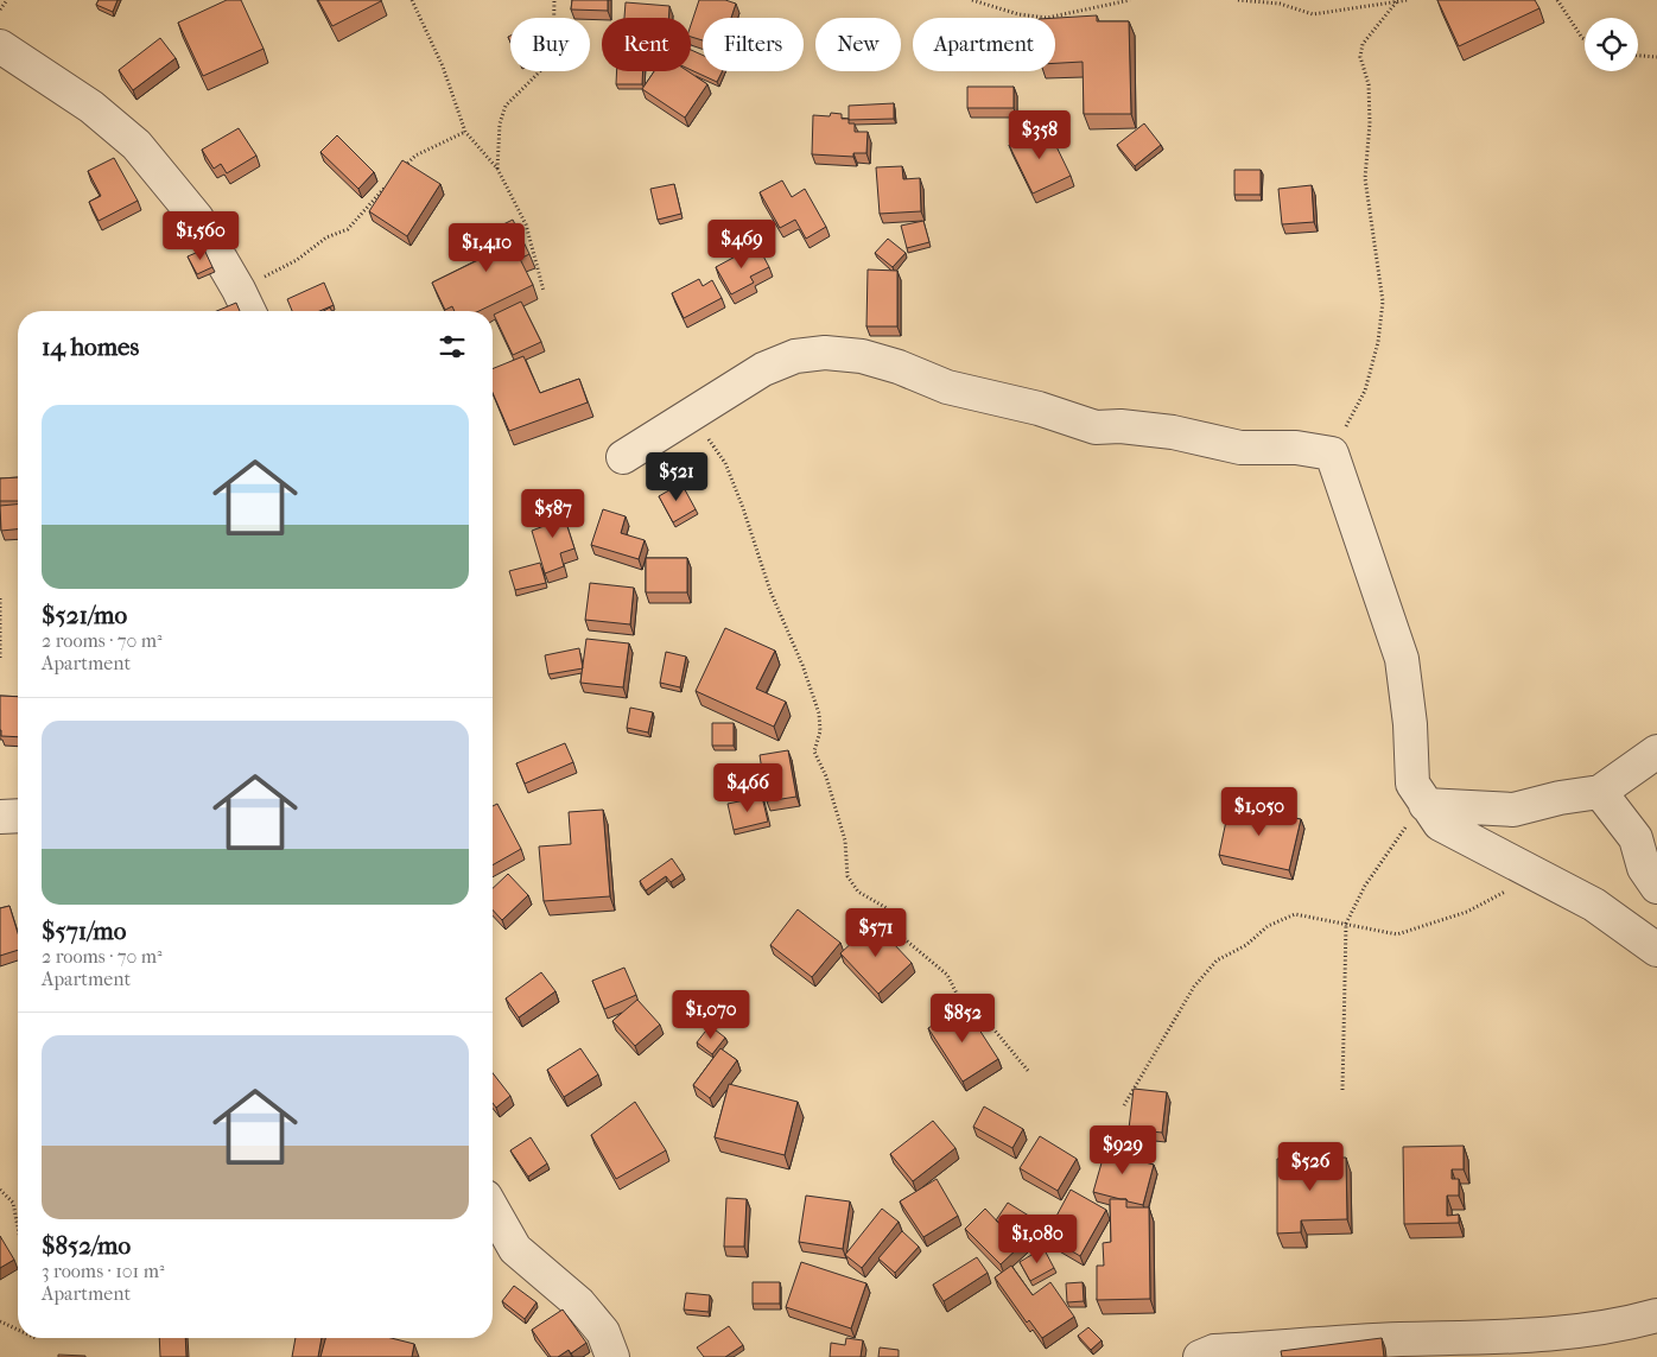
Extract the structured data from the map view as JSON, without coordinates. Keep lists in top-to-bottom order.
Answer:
{
  "page": {
    "chip": [
      "Buy",
      "Rent",
      "Filters",
      "New",
      "Apartment"
    ],
    "price": [
      "$358",
      "$1,560",
      "$469",
      "$1,410",
      "$521",
      "$587",
      "$466",
      "$1,050",
      "$571",
      "$1,070",
      "$852",
      "$929",
      "$526",
      "$1,080"
    ],
    "heading": "14 homes",
    "list": [
      {
        "name": "$521/mo",
        "note": "2 rooms · 70 m² · Apartment"
      },
      {
        "name": "$571/mo",
        "note": "2 rooms · 70 m² · Apartment"
      },
      {
        "name": "$852/mo",
        "note": "3 rooms · 101 m² · Apartment"
      }
    ]
  }
}
